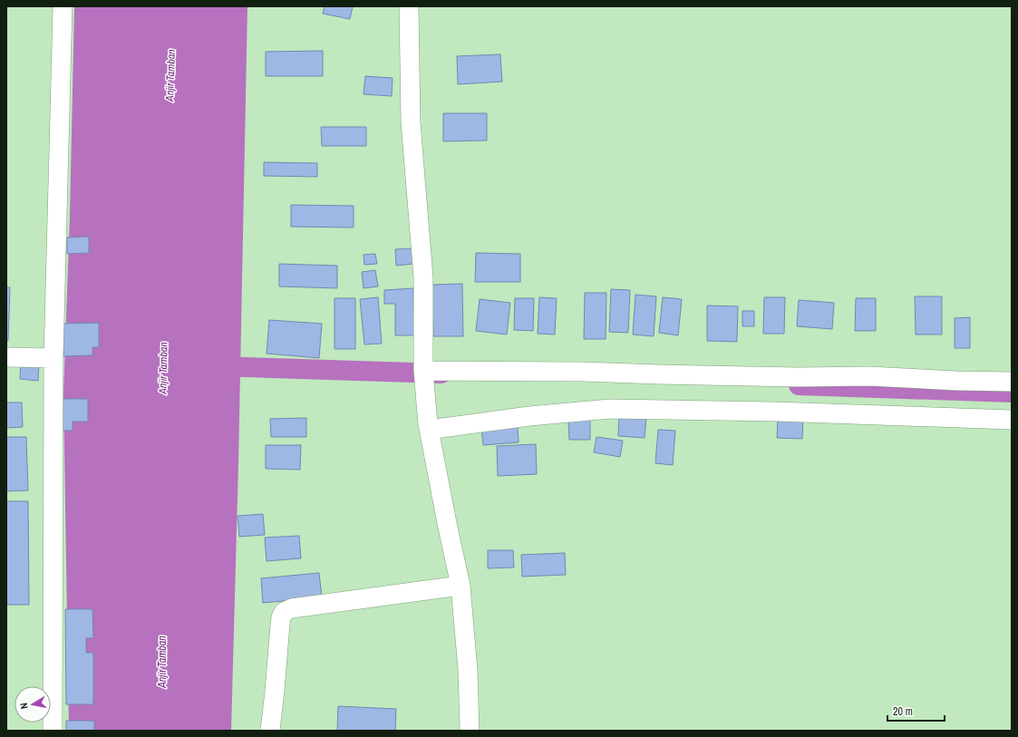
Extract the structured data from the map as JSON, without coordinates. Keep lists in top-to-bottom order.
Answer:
{
  "water": ["Anjir Tamban"],
  "scale_bar": "20 m",
  "north": "left"
}
